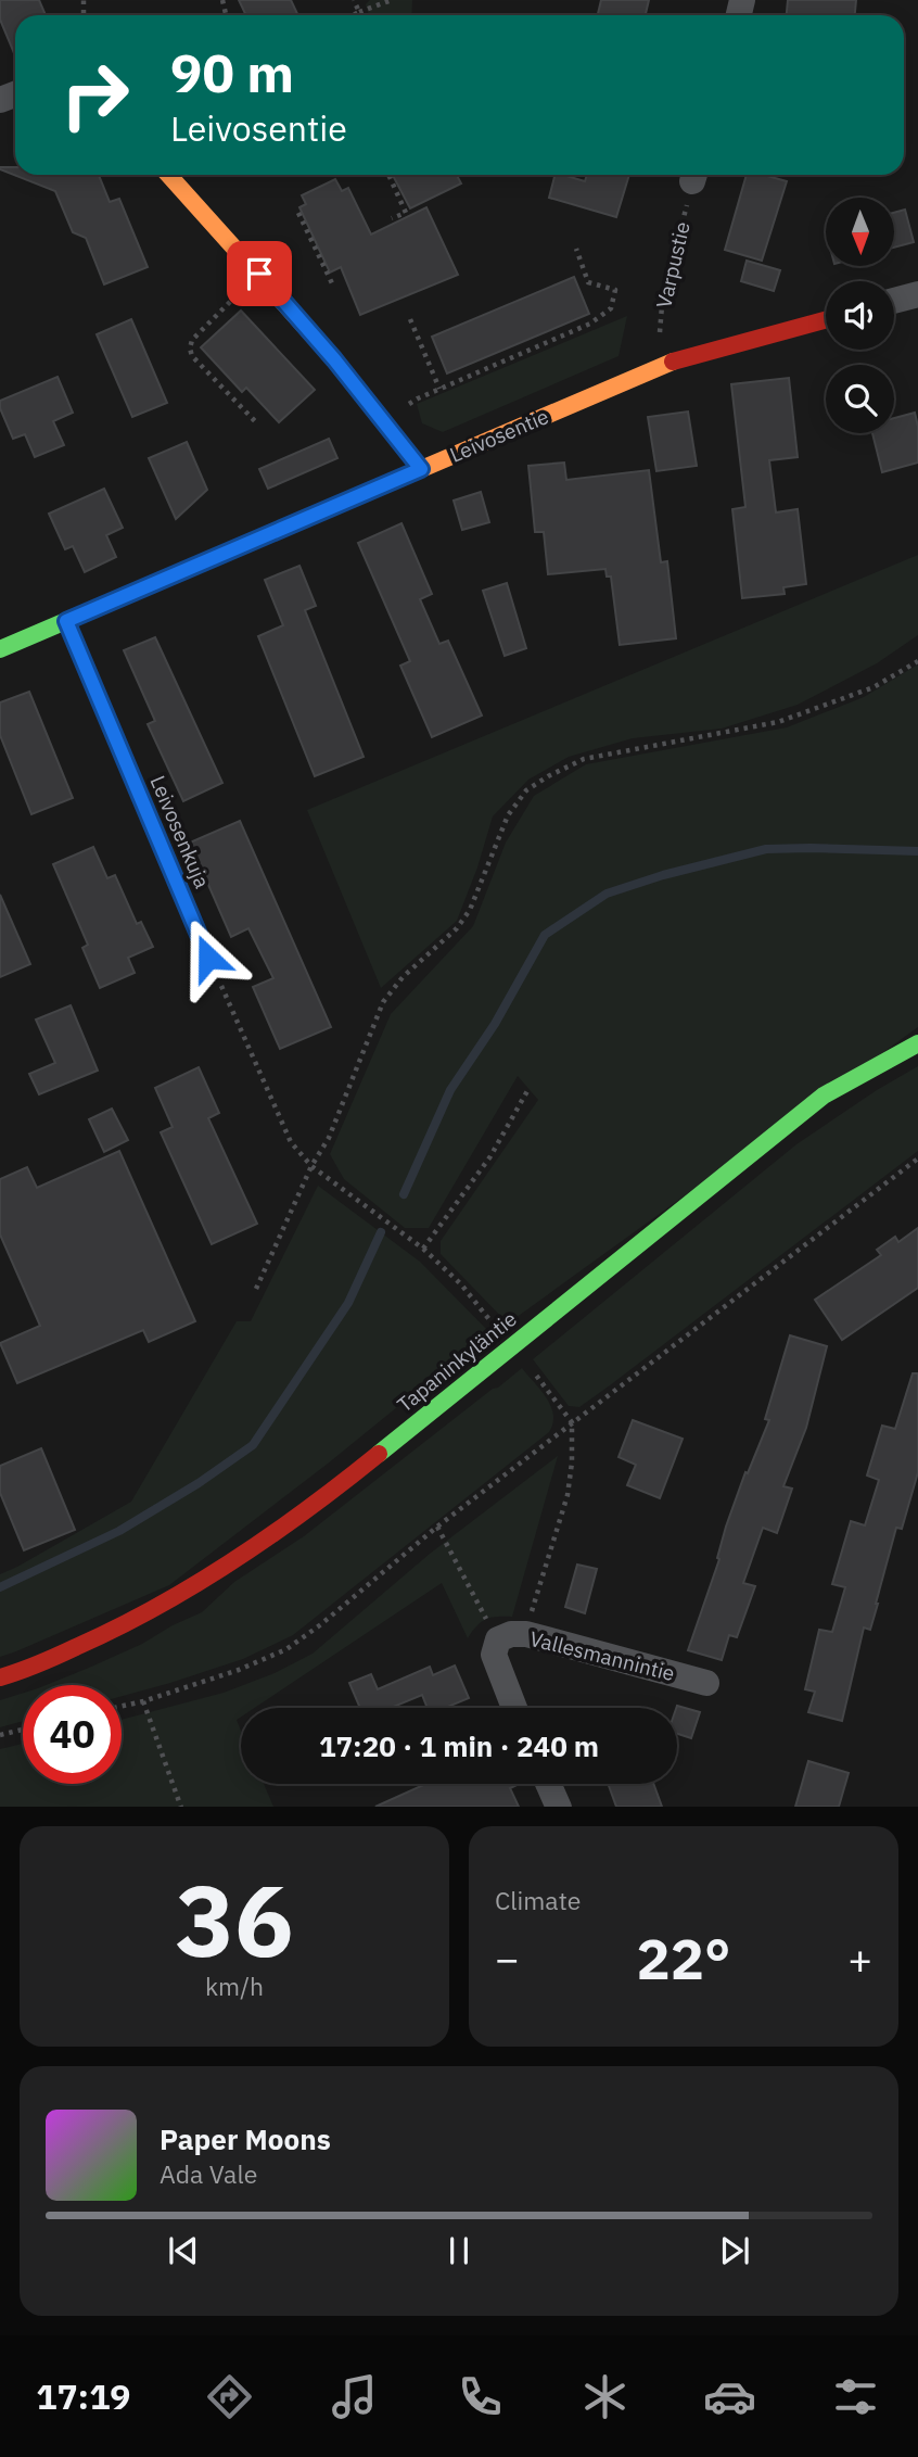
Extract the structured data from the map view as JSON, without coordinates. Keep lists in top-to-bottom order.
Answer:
{
  "streets": {
    "street": [
      "Leivosentie",
      "Leivosenkuja",
      "Tapaninkyläntie",
      "Vallesmannintie"
    ],
    "path": ["Varpustie"]
  },
  "crossings": [
    ["Varpustie", "Leivosentie"],
    ["Leivosentie", "Leivosenkuja"]
  ],
  "north": "bottom",
  "page": {
    "turn": ["90 m", "Leivosentie"],
    "limit": "40",
    "trip": "17:20 · 1 min · 240 m",
    "tile": [
      ["36", "km/h"],
      "Climate"
    ],
    "heat": ["−", "22°", "+"],
    "song": ["Paper Moons", "Ada Vale"],
    "tabs": "17:19"
  }
}
